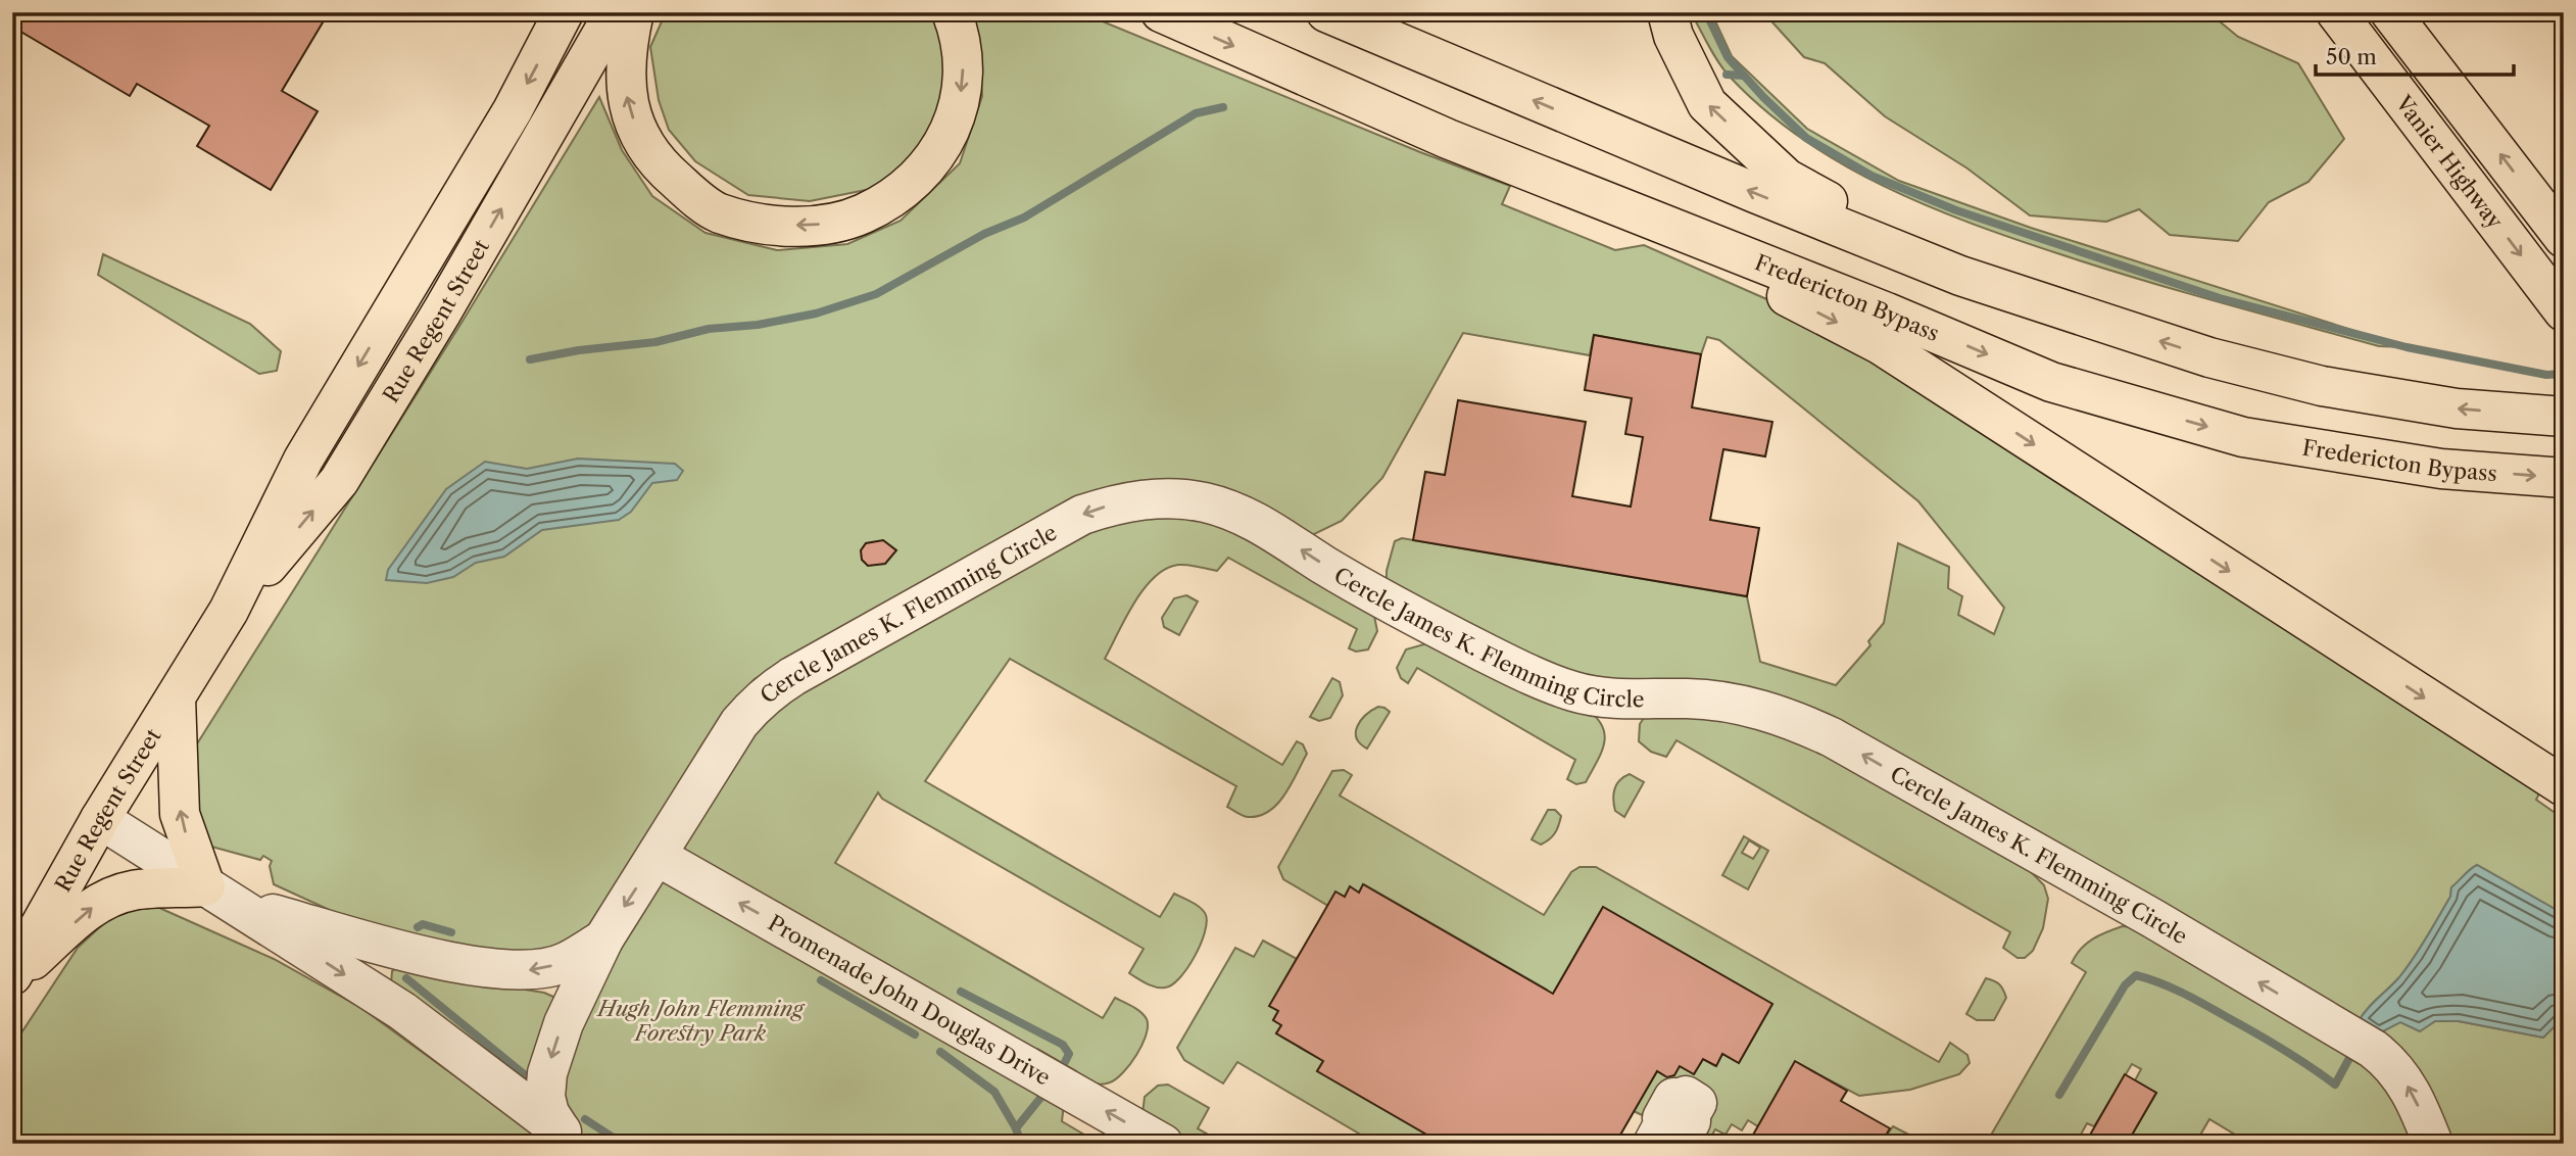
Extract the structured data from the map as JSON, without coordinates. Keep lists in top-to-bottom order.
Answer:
{
  "streets": {
    "main road": ["Vanier Highway", "Fredericton Bypass", "Rue Regent Street"],
    "street": ["Cercle James K. Flemming Circle", "Promenade John Douglas Drive"]
  },
  "crossings": [
    ["Rue Regent Street", "Cercle James K. Flemming Circle"],
    ["Cercle James K. Flemming Circle", "Promenade John Douglas Drive"]
  ],
  "one_way": ["Promenade John Douglas Drive"],
  "parks": ["Hugh John Flemming Forestry Park"],
  "scale_bar": "50 m"
}
